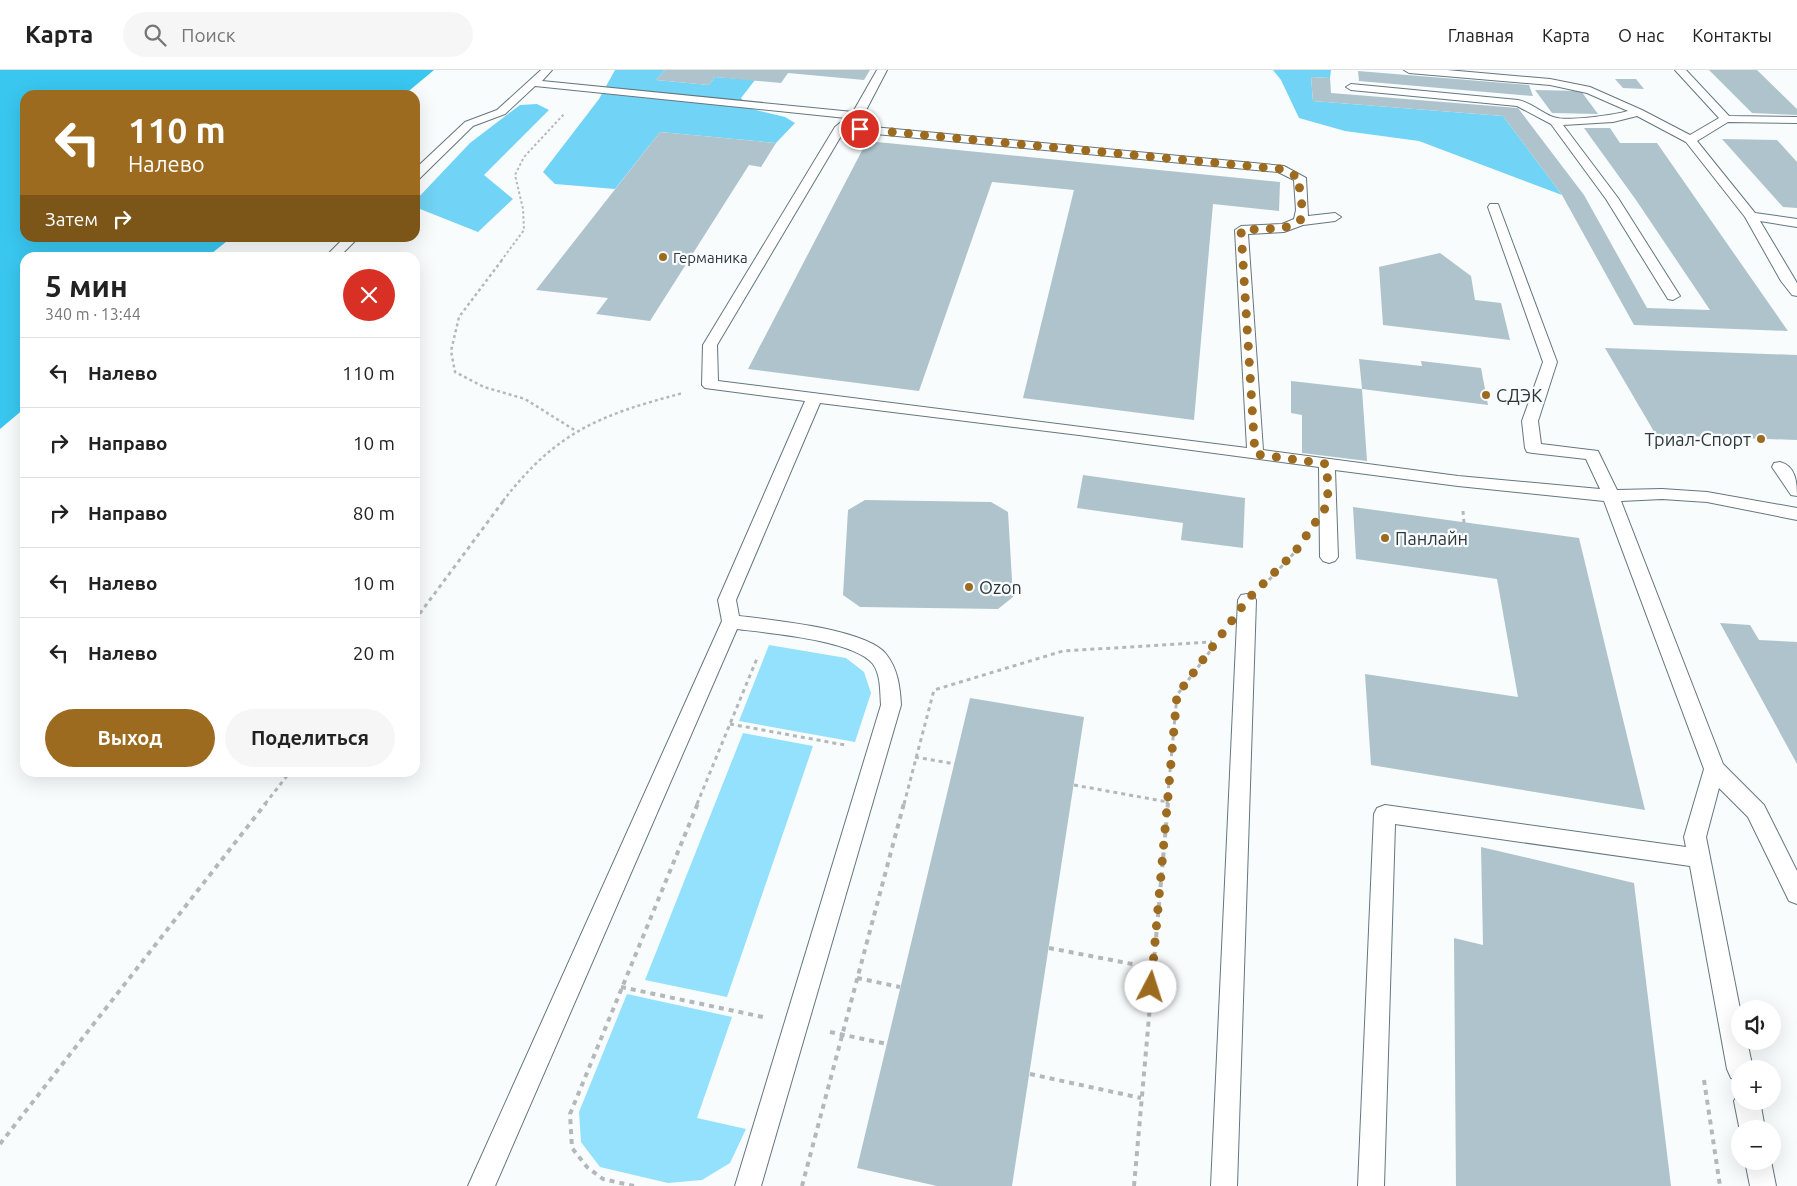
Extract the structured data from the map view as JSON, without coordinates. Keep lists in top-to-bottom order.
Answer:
{
  "places": [
    "Германика",
    "СДЭК",
    "Триал-Спорт",
    "Панлайн",
    "Ozon"
  ],
  "page": {
    "header": "Карта",
    "search": "Поиск",
    "nav": [
      "Главная",
      "Карта",
      "О нас",
      "Контакты"
    ],
    "turn": ["110 m", "Налево"],
    "then": "Затем",
    "heading": ["5 мин", "340 m · 13:44"],
    "list": [
      {
        "name": "Налево",
        "value": "110 m"
      },
      {
        "name": "Направо",
        "value": "10 m"
      },
      {
        "name": "Направо",
        "value": "80 m"
      },
      {
        "name": "Налево",
        "value": "10 m"
      },
      {
        "name": "Налево",
        "value": "20 m"
      }
    ],
    "buttons": ["Выход", "Поделиться"],
    "map_buttons": ["+", "−"]
  }
}
